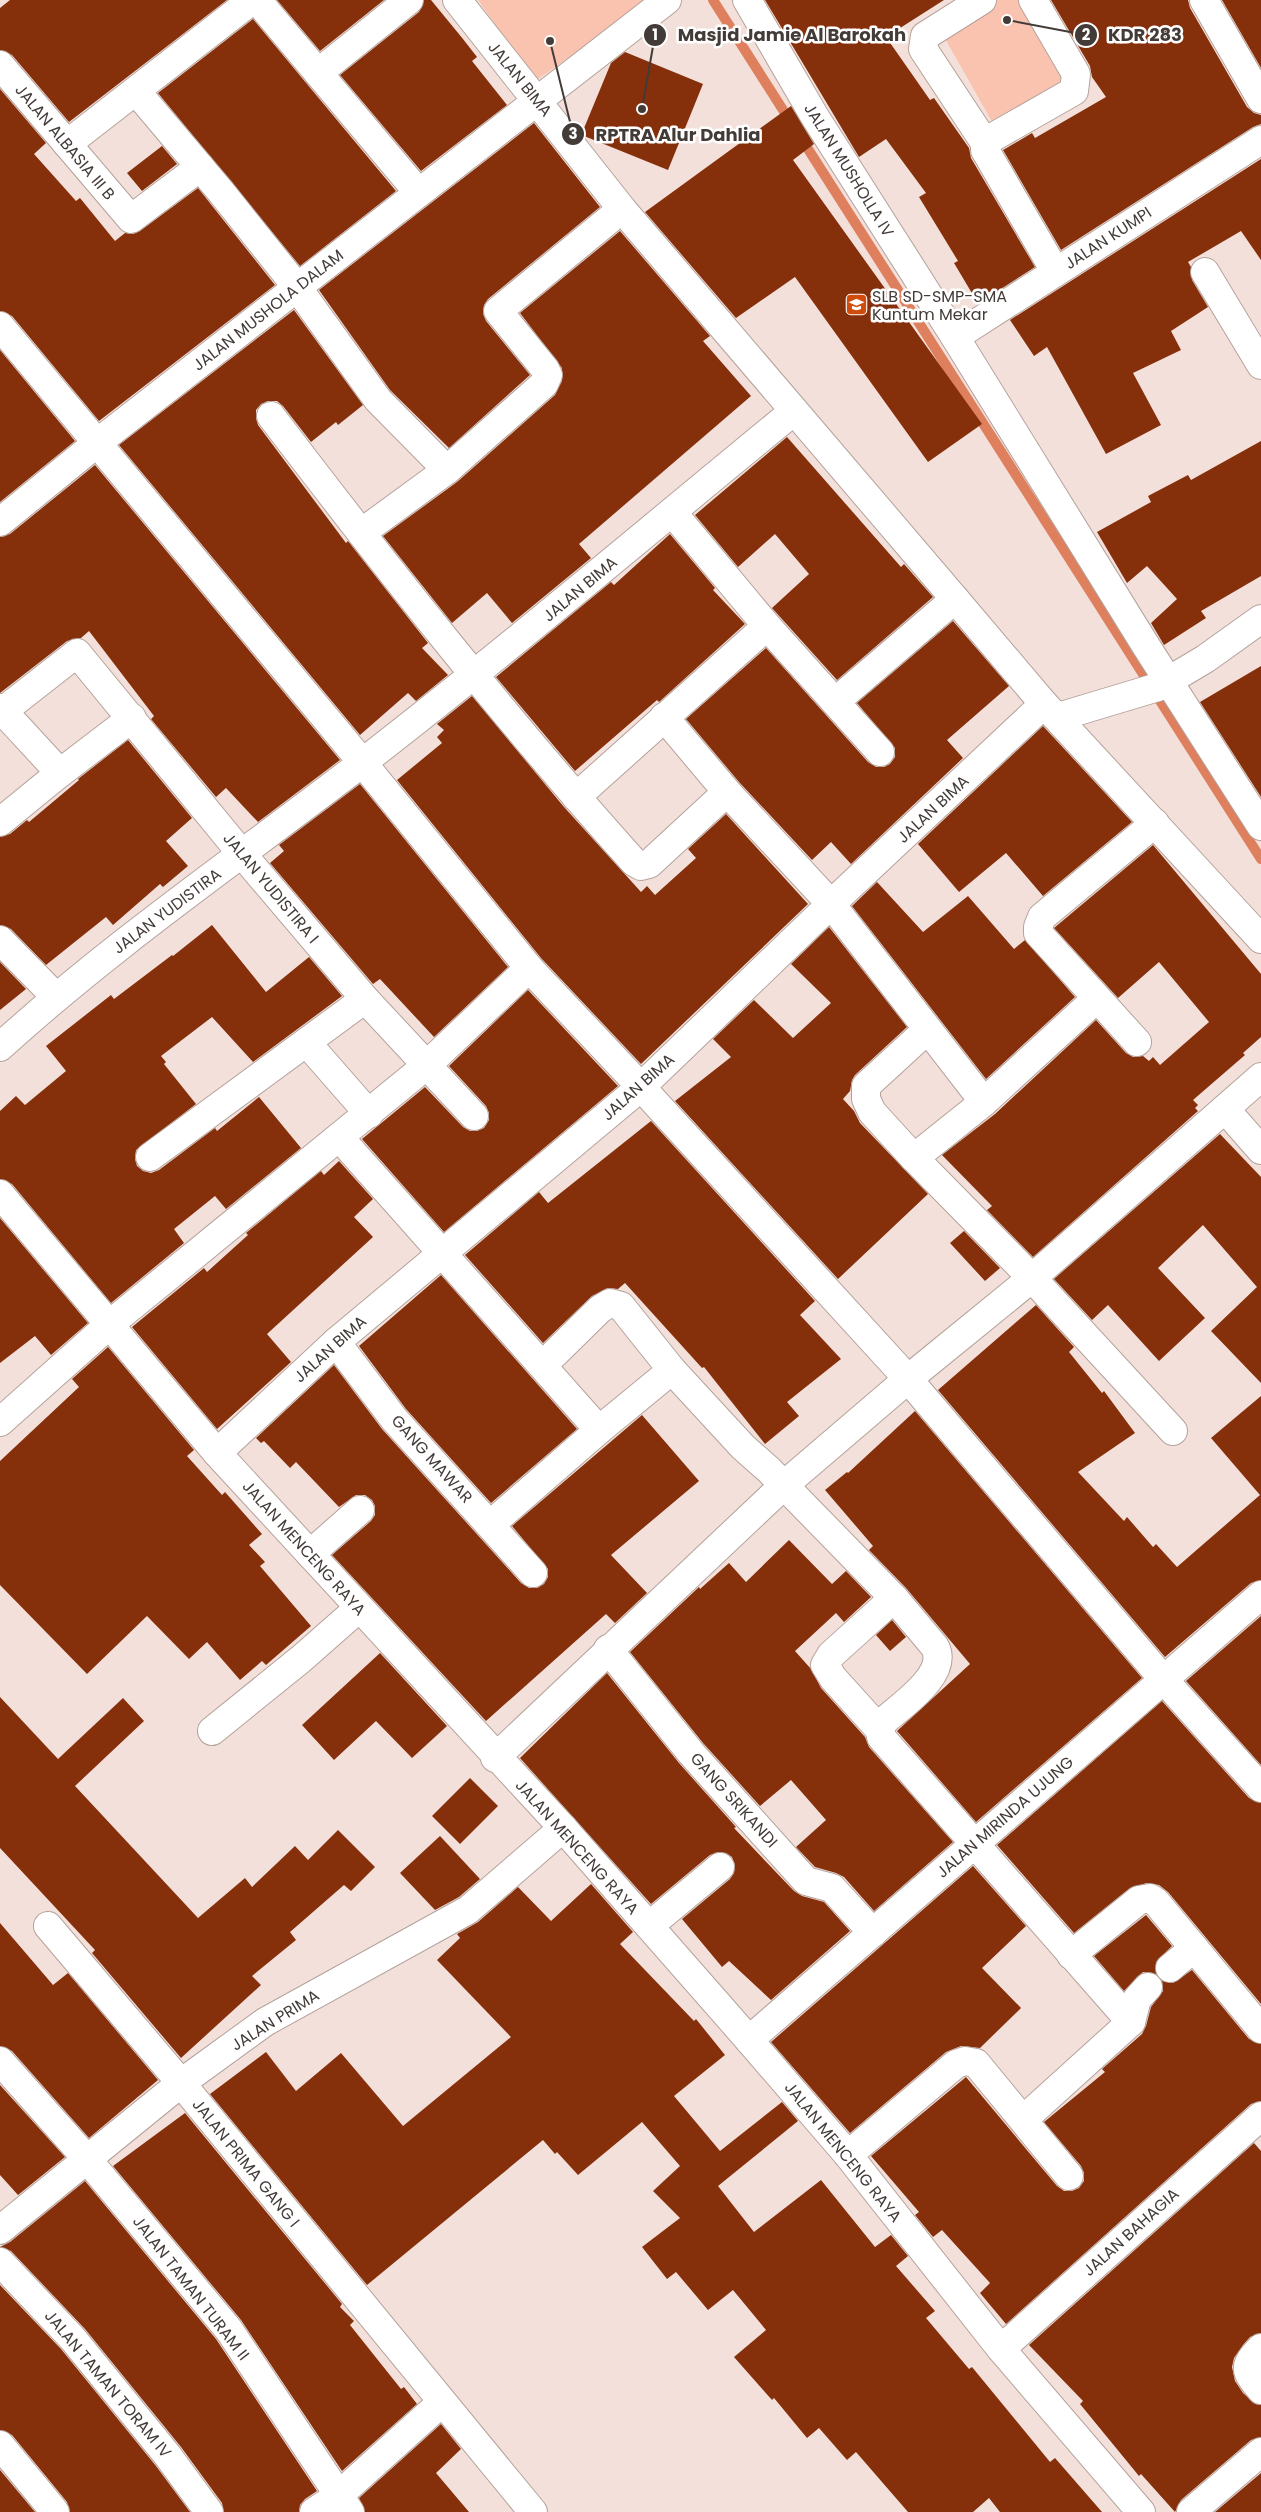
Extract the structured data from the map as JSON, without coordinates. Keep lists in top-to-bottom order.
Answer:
{
  "streets": {
    "street": [
      "JALAN BIMA",
      "JALAN ALBASIA III B",
      "JALAN MUSHOLLA IV",
      "JALAN KUMPI",
      "JALAN MUSHOLA DALAM",
      "JALAN YUDISTIRA I",
      "JALAN YUDISTIRA",
      "GANG MAWAR",
      "JALAN MENCENG RAYA",
      "GANG SRIKANDI",
      "JALAN MIRINDA UJUNG",
      "JALAN PRIMA",
      "JALAN PRIMA GANG I",
      "JALAN BAHAGIA",
      "JALAN TAMAN TURAM II",
      "JALAN TAMAN TORAM IV"
    ]
  },
  "crossings": [
    ["JALAN BIMA", "JALAN MUSHOLLA IV"],
    ["JALAN BIMA", "JALAN MUSHOLA DALAM"],
    ["JALAN BIMA", "JALAN YUDISTIRA"],
    ["JALAN BIMA", "GANG MAWAR"],
    ["JALAN BIMA", "JALAN MENCENG RAYA"],
    ["JALAN MUSHOLLA IV", "JALAN KUMPI"],
    ["JALAN YUDISTIRA I", "JALAN YUDISTIRA"],
    ["JALAN MENCENG RAYA", "JALAN MIRINDA UJUNG"],
    ["JALAN MENCENG RAYA", "JALAN PRIMA"],
    ["JALAN MENCENG RAYA", "JALAN BAHAGIA"],
    ["GANG SRIKANDI", "JALAN MIRINDA UJUNG"],
    ["JALAN PRIMA", "JALAN PRIMA GANG I"],
    ["JALAN PRIMA", "JALAN TAMAN TURAM II"]
  ],
  "places": {
    "other": ["KDR 283", "RPTRA Alur Dahlia", "Masjid Jamie Al Barokah"],
    "school or university": ["SLB SD-SMP-SMA Kuntum Mekar"]
  }
}
